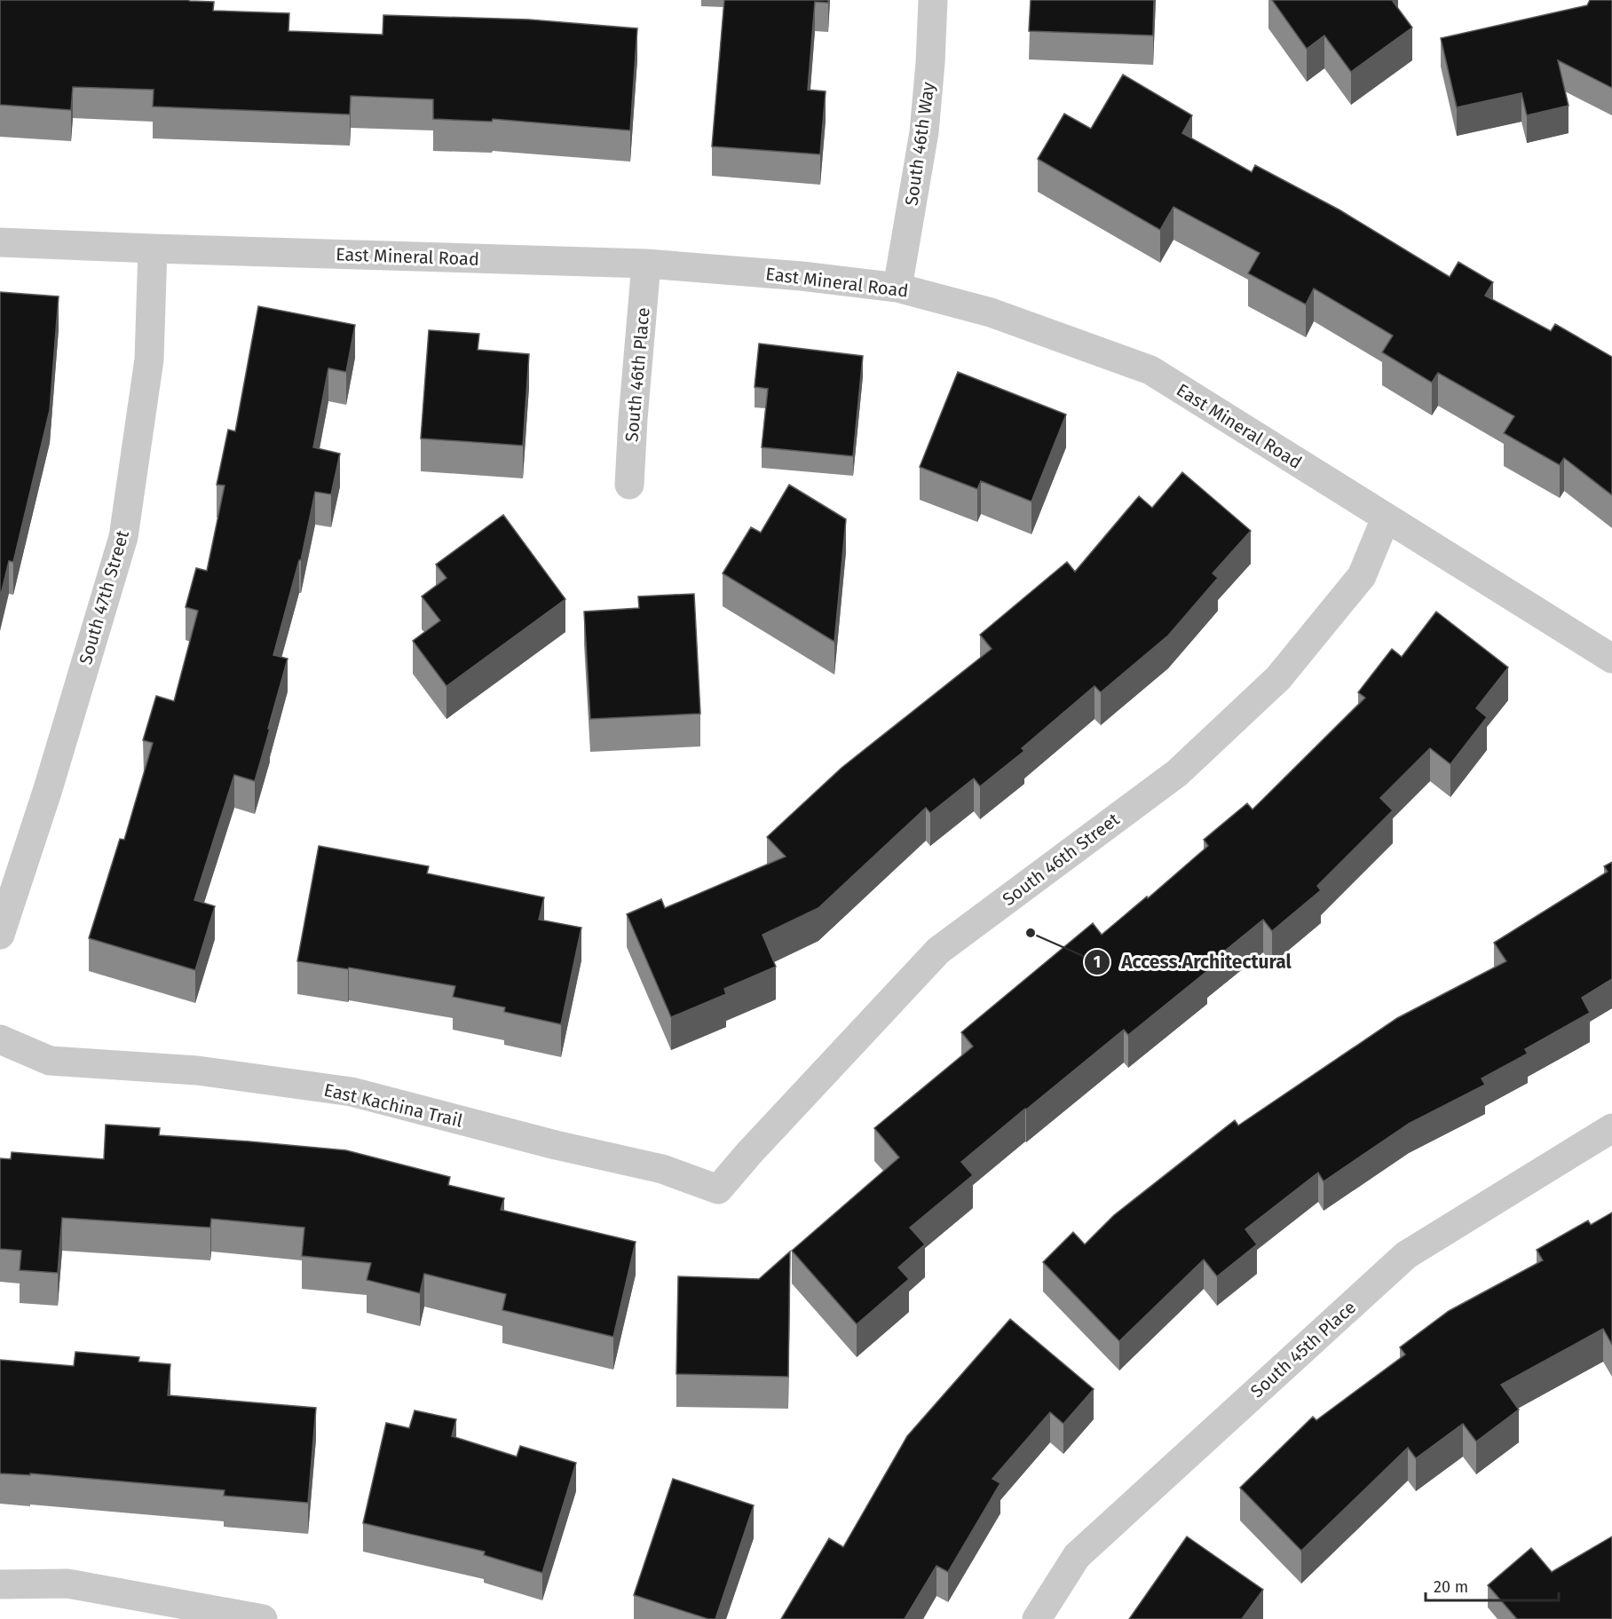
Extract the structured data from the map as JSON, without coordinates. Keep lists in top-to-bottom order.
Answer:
{
  "streets": {
    "street": [
      "South 46th Way",
      "East Mineral Road",
      "South 46th Place",
      "South 47th Street",
      "South 46th Street",
      "East Kachina Trail",
      "South 45th Place"
    ]
  },
  "crossings": [
    ["South 46th Way", "East Mineral Road"],
    ["East Mineral Road", "South 46th Place"],
    ["East Mineral Road", "South 47th Street"],
    ["East Mineral Road", "South 46th Street"],
    ["South 46th Street", "East Kachina Trail"]
  ],
  "places": ["Access.Architectural"],
  "scale_bar": "20 m"
}
